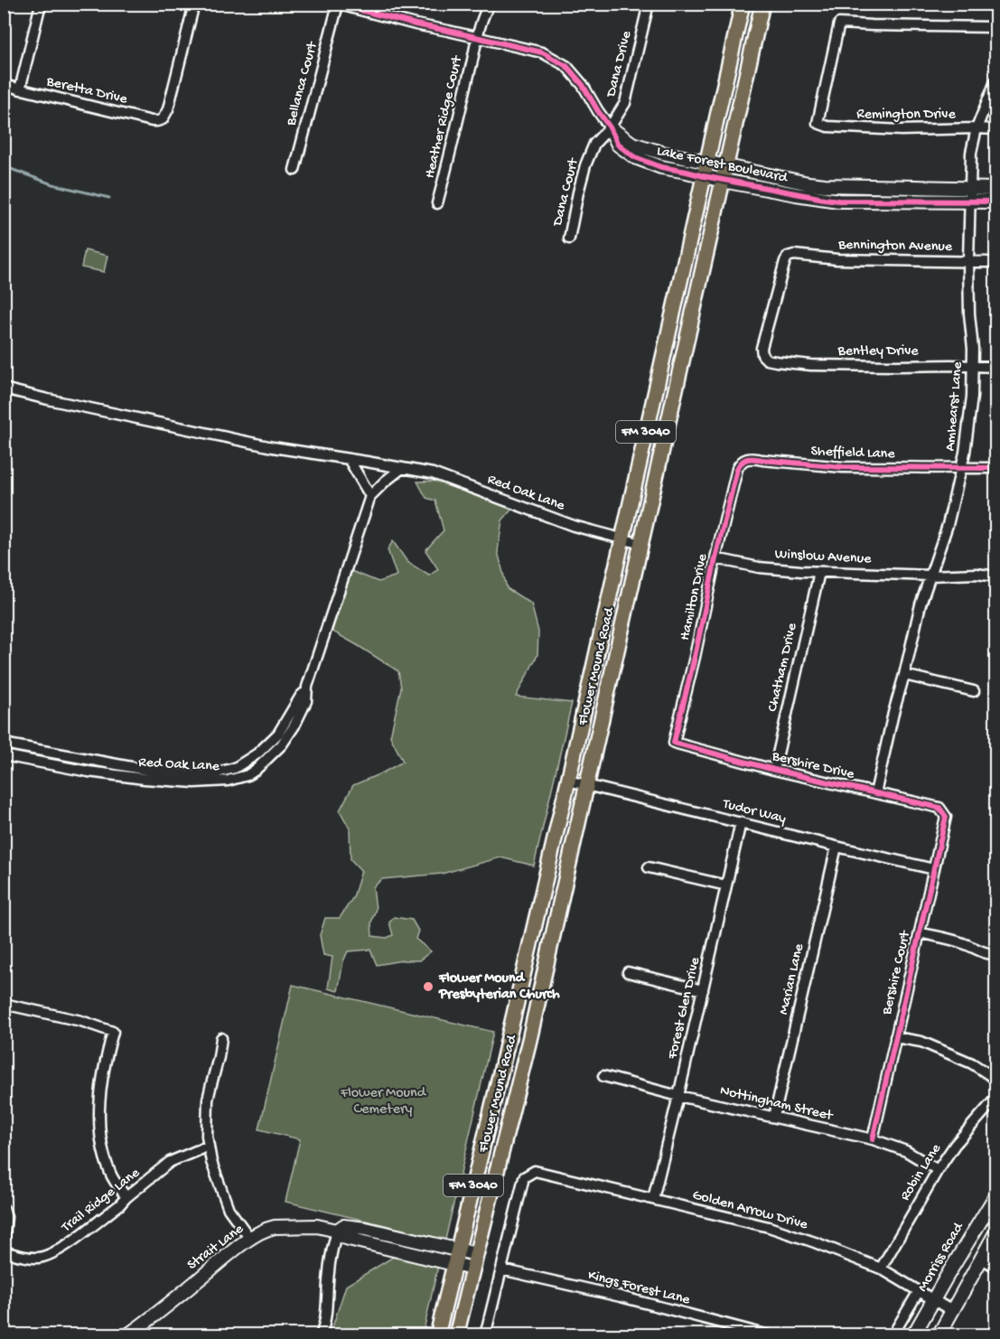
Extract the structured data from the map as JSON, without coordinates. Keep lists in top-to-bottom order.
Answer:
{
  "streets": {
    "main road": ["FM 3040", "Flower Mound Road"],
    "street": [
      "Dana Drive",
      "Bellanca Court",
      "Beretta Drive",
      "Remington Drive",
      "Heather Ridge Court",
      "Lake Forest Boulevard",
      "Dana Court",
      "Bennington Avenue",
      "Bentley Drive",
      "Amhearst Lane",
      "Sheffield Lane",
      "Red Oak Lane",
      "Winslow Avenue",
      "Hamilton Drive",
      "Chatham Drive",
      "Bershire Drive",
      "Tudor Way",
      "Bershire Court",
      "Marian Lane",
      "Forest Glen Drive",
      "Nottingham Street",
      "Robin Lane",
      "Trail Ridge Lane",
      "Golden Arrow Drive",
      "Strait Lane",
      "Morriss Road",
      "Kings Forest Lane"
    ]
  },
  "crossings": [
    ["Dana Drive", "Lake Forest Boulevard"],
    ["Dana Drive", "Dana Court"],
    ["Bellanca Court", "Lake Forest Boulevard"],
    ["Remington Drive", "Amhearst Lane"],
    ["Heather Ridge Court", "Lake Forest Boulevard"],
    ["Lake Forest Boulevard", "Dana Court"],
    ["Lake Forest Boulevard", "Amhearst Lane"],
    ["Lake Forest Boulevard", "Flower Mound Road"],
    ["Bennington Avenue", "Bentley Drive"],
    ["Bennington Avenue", "Amhearst Lane"],
    ["Bentley Drive", "Amhearst Lane"],
    ["Amhearst Lane", "Sheffield Lane"],
    ["Amhearst Lane", "Winslow Avenue"],
    ["Amhearst Lane", "Bershire Drive"],
    ["Sheffield Lane", "Hamilton Drive"],
    ["Red Oak Lane", "Flower Mound Road"],
    ["Winslow Avenue", "Hamilton Drive"],
    ["Winslow Avenue", "Chatham Drive"],
    ["Hamilton Drive", "Bershire Drive"],
    ["Flower Mound Road", "Tudor Way"],
    ["Flower Mound Road", "Strait Lane"],
    ["Chatham Drive", "Bershire Drive"],
    ["Bershire Drive", "Bershire Court"],
    ["Tudor Way", "Bershire Court"],
    ["Tudor Way", "Marian Lane"],
    ["Tudor Way", "Forest Glen Drive"],
    ["Bershire Court", "Nottingham Street"],
    ["Marian Lane", "Nottingham Street"],
    ["Forest Glen Drive", "Nottingham Street"],
    ["Forest Glen Drive", "Golden Arrow Drive"],
    ["Nottingham Street", "Robin Lane"],
    ["Robin Lane", "Golden Arrow Drive"],
    ["Golden Arrow Drive", "Morriss Road"],
    ["Golden Arrow Drive", "Kings Forest Lane"]
  ],
  "parks": ["Flower Mound Cemetery"],
  "places": ["Flower Mound Presbyterian Church"]
}
